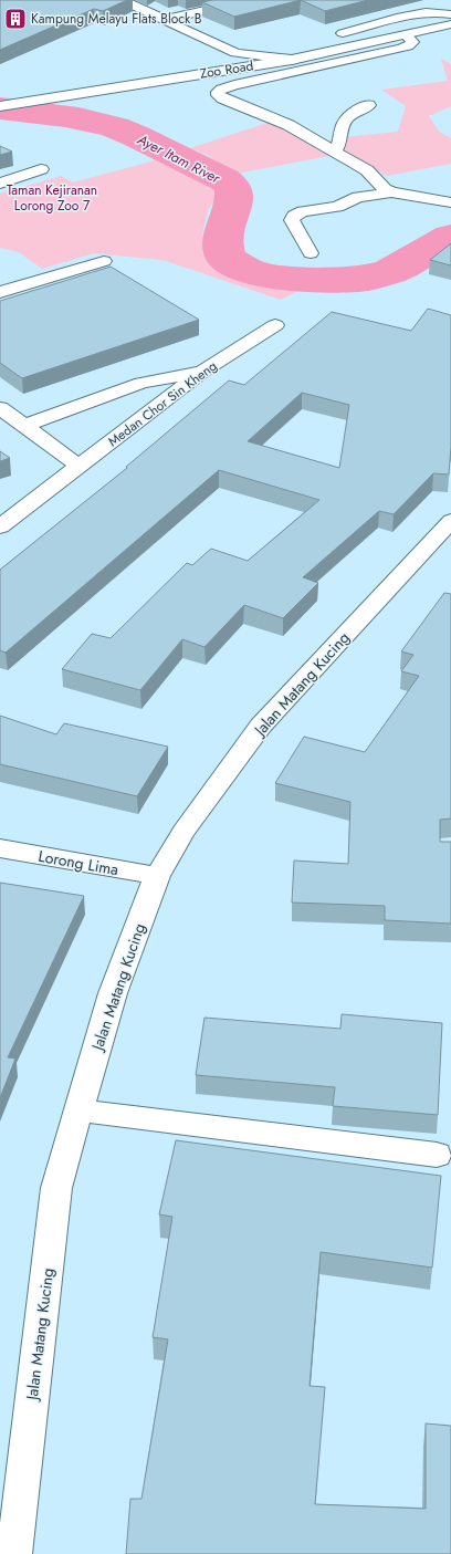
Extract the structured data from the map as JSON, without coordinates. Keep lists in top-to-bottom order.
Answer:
{
  "streets": {
    "street": [
      "Zoo Road",
      "Medan Chor Sin Kheng",
      "Jalan Matang Kucing",
      "Lorong Lima"
    ]
  },
  "crossings": [
    ["Jalan Matang Kucing", "Lorong Lima"]
  ],
  "water": ["Ayer Itam River"],
  "parks": ["Taman Kejiranan Lorong Zoo 7"],
  "places": {
    "building": ["Kampung Melayu Flats Block B"]
  }
}
